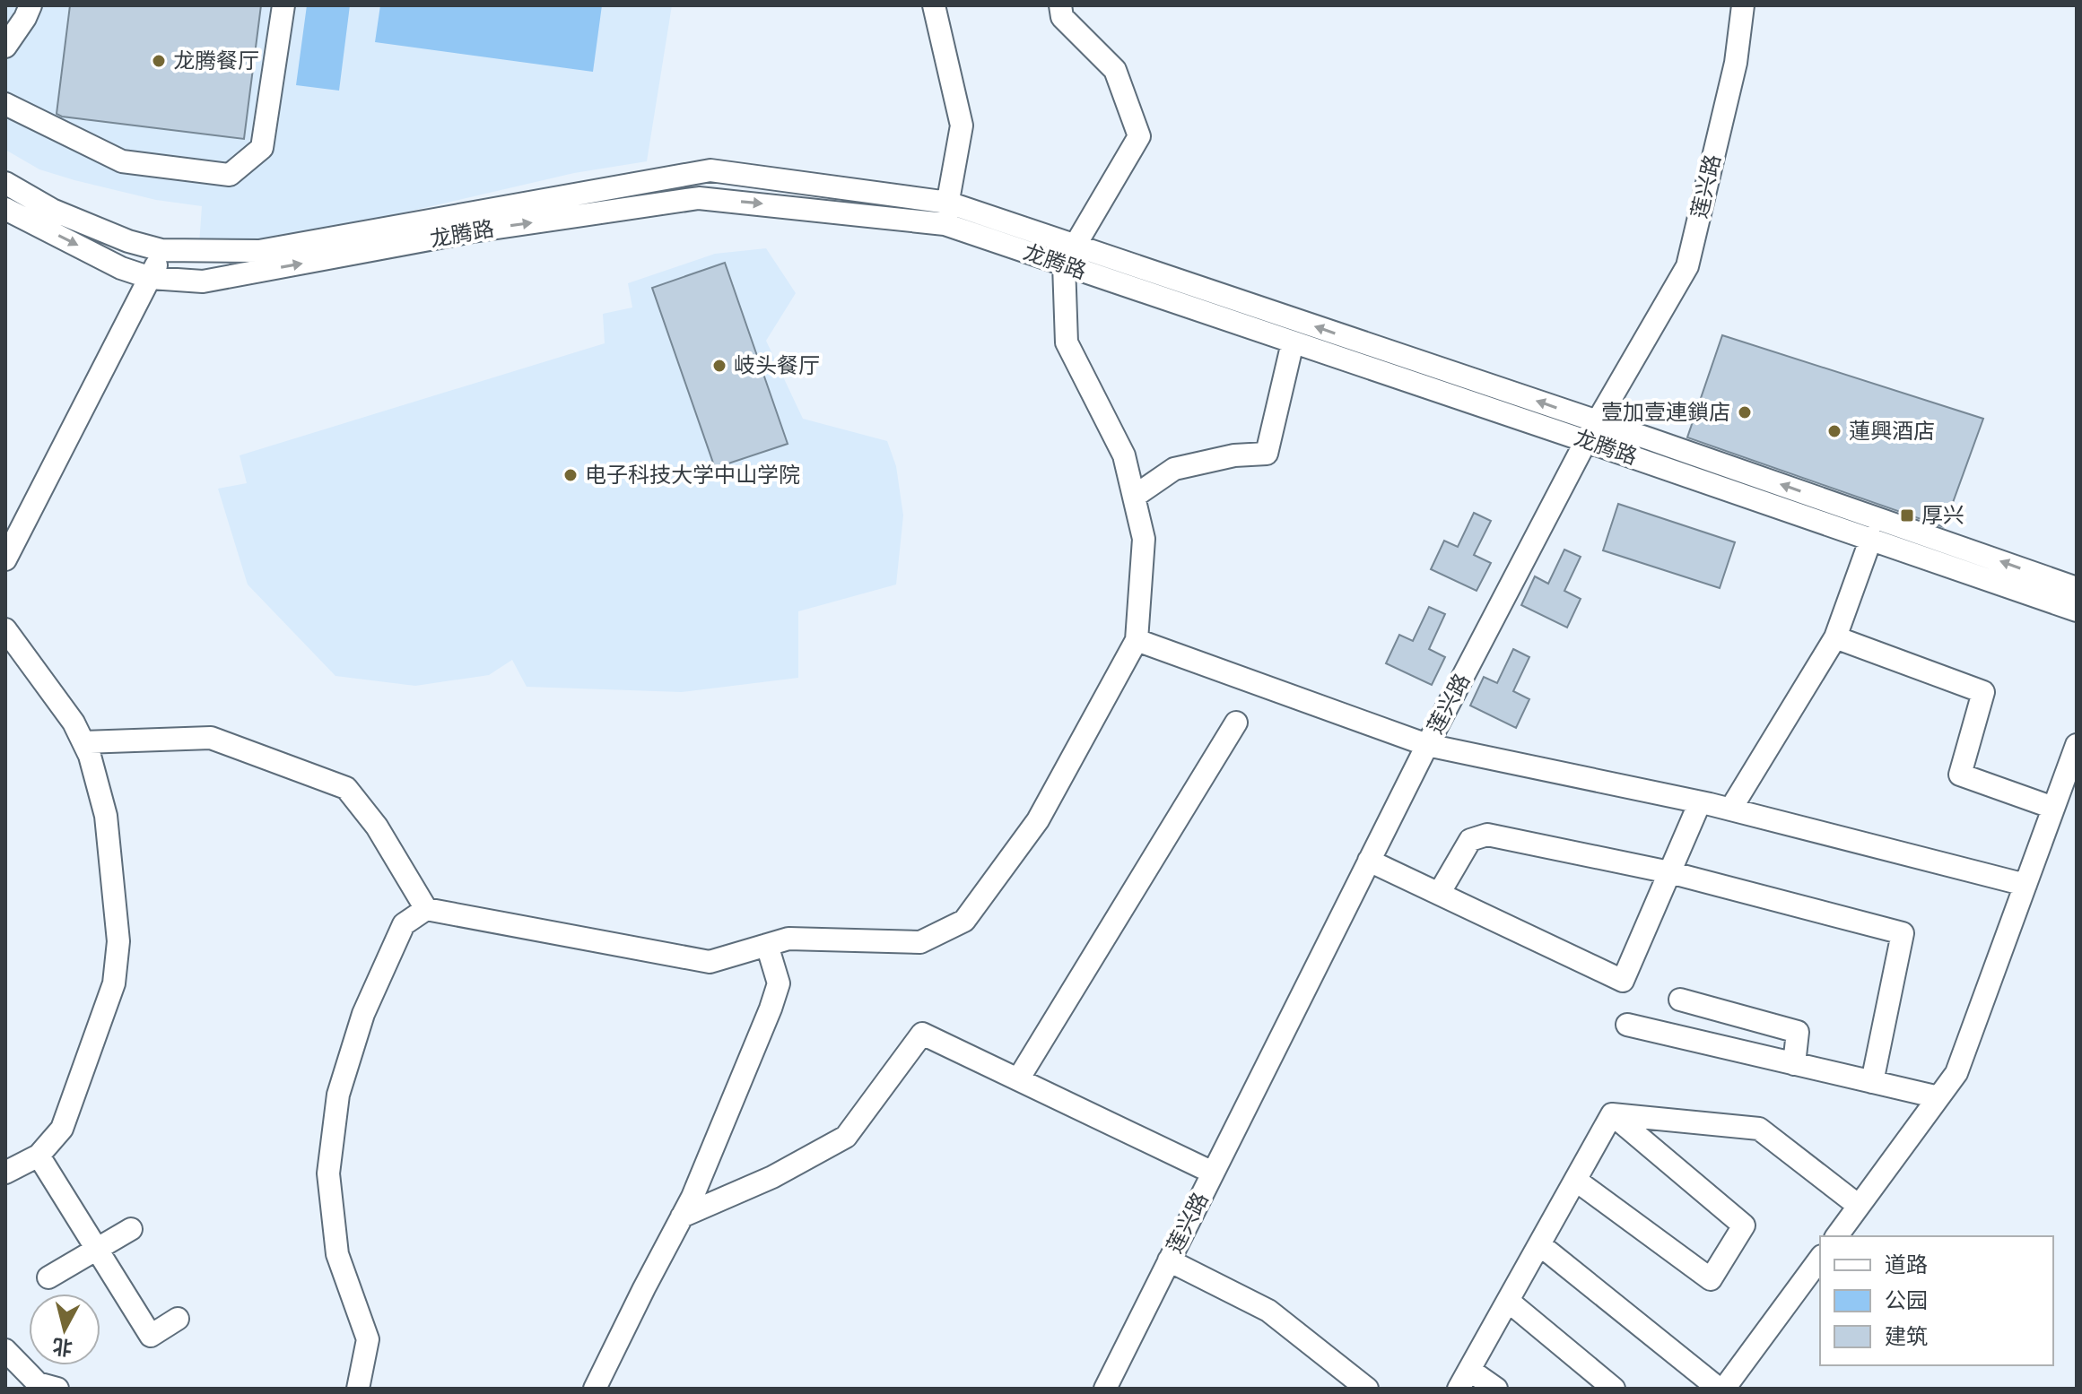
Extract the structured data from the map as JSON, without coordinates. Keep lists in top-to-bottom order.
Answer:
{
  "streets": {
    "street": ["莲兴路", "龙腾路"]
  },
  "crossings": [
    ["莲兴路", "龙腾路"]
  ],
  "places": {
    "other": [
      "龙腾餐厅",
      "岐头餐厅",
      "壹加壹連鎖店",
      "蓮興酒店",
      "电子科技大学中山学院"
    ],
    "transit": ["厚兴"]
  },
  "legend": ["道路", "公园", "建筑"],
  "north": "bottom"
}
